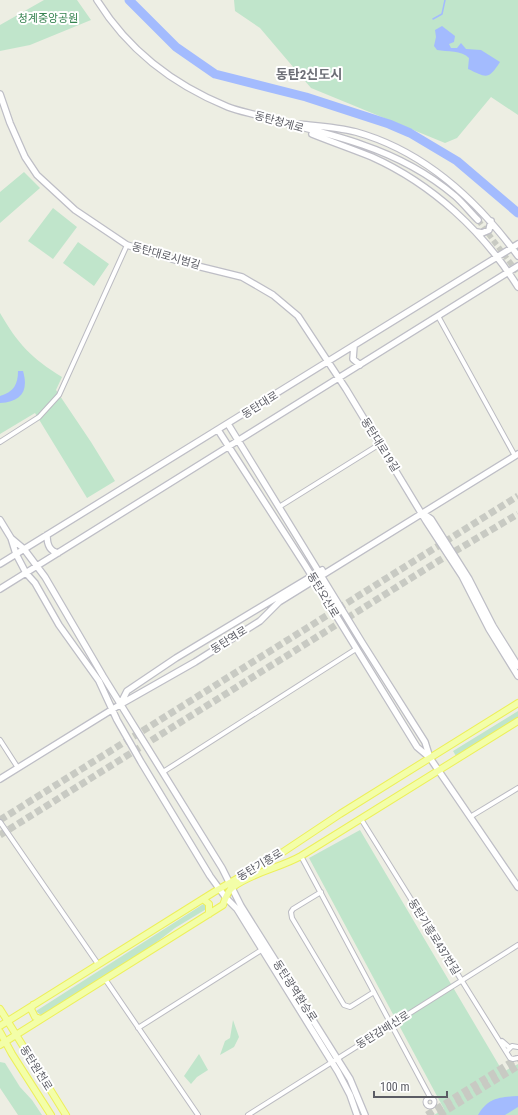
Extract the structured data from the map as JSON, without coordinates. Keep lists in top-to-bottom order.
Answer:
{
  "streets": {
    "main road": ["동탄기흥로", "동탄원천로"],
    "street": [
      "동탄청계로",
      "동탄대로시범길",
      "동탄대로",
      "동탄대로19길",
      "동탄오산로",
      "동탄역로",
      "동탄기흥로437번길",
      "동탄광역환승로",
      "동탄감배산로"
    ]
  },
  "crossings": [
    ["동탄대로시범길", "동탄대로"],
    ["동탄대로시범길", "동탄대로19길"],
    ["동탄대로", "동탄대로19길"],
    ["동탄대로", "동탄오산로"],
    ["동탄대로19길", "동탄역로"],
    ["동탄오산로", "동탄역로"],
    ["동탄오산로", "동탄기흥로"],
    ["동탄역로", "동탄광역환승로"],
    ["동탄기흥로", "동탄기흥로437번길"],
    ["동탄기흥로", "동탄광역환승로"],
    ["동탄기흥로", "동탄감배산로"],
    ["동탄기흥로", "동탄원천로"],
    ["동탄기흥로437번길", "동탄감배산로"],
    ["동탄광역환승로", "동탄감배산로"]
  ],
  "districts": ["동탄2신도시"],
  "parks": ["청계중앙공원"],
  "scale_bar": "100 m"
}
